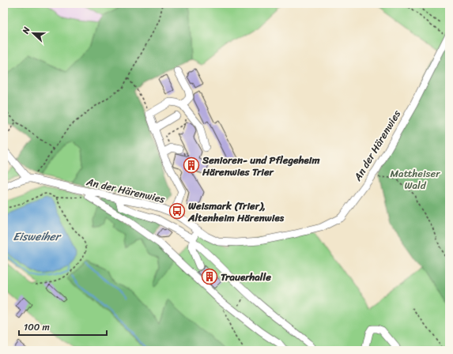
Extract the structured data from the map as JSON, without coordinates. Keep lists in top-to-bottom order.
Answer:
{
  "streets": {
    "street": ["An der Härenwies"]
  },
  "water": ["Eisweiher"],
  "parks": ["Mattheiser Wald"],
  "places": {
    "building": ["Senioren- und Pflegeheim Härenwies Trier", "Trauerhalle"],
    "bus stop": ["Weismark (Trier), Altenheim Härenwies"]
  },
  "scale_bar": "100 m",
  "north": "left"
}
